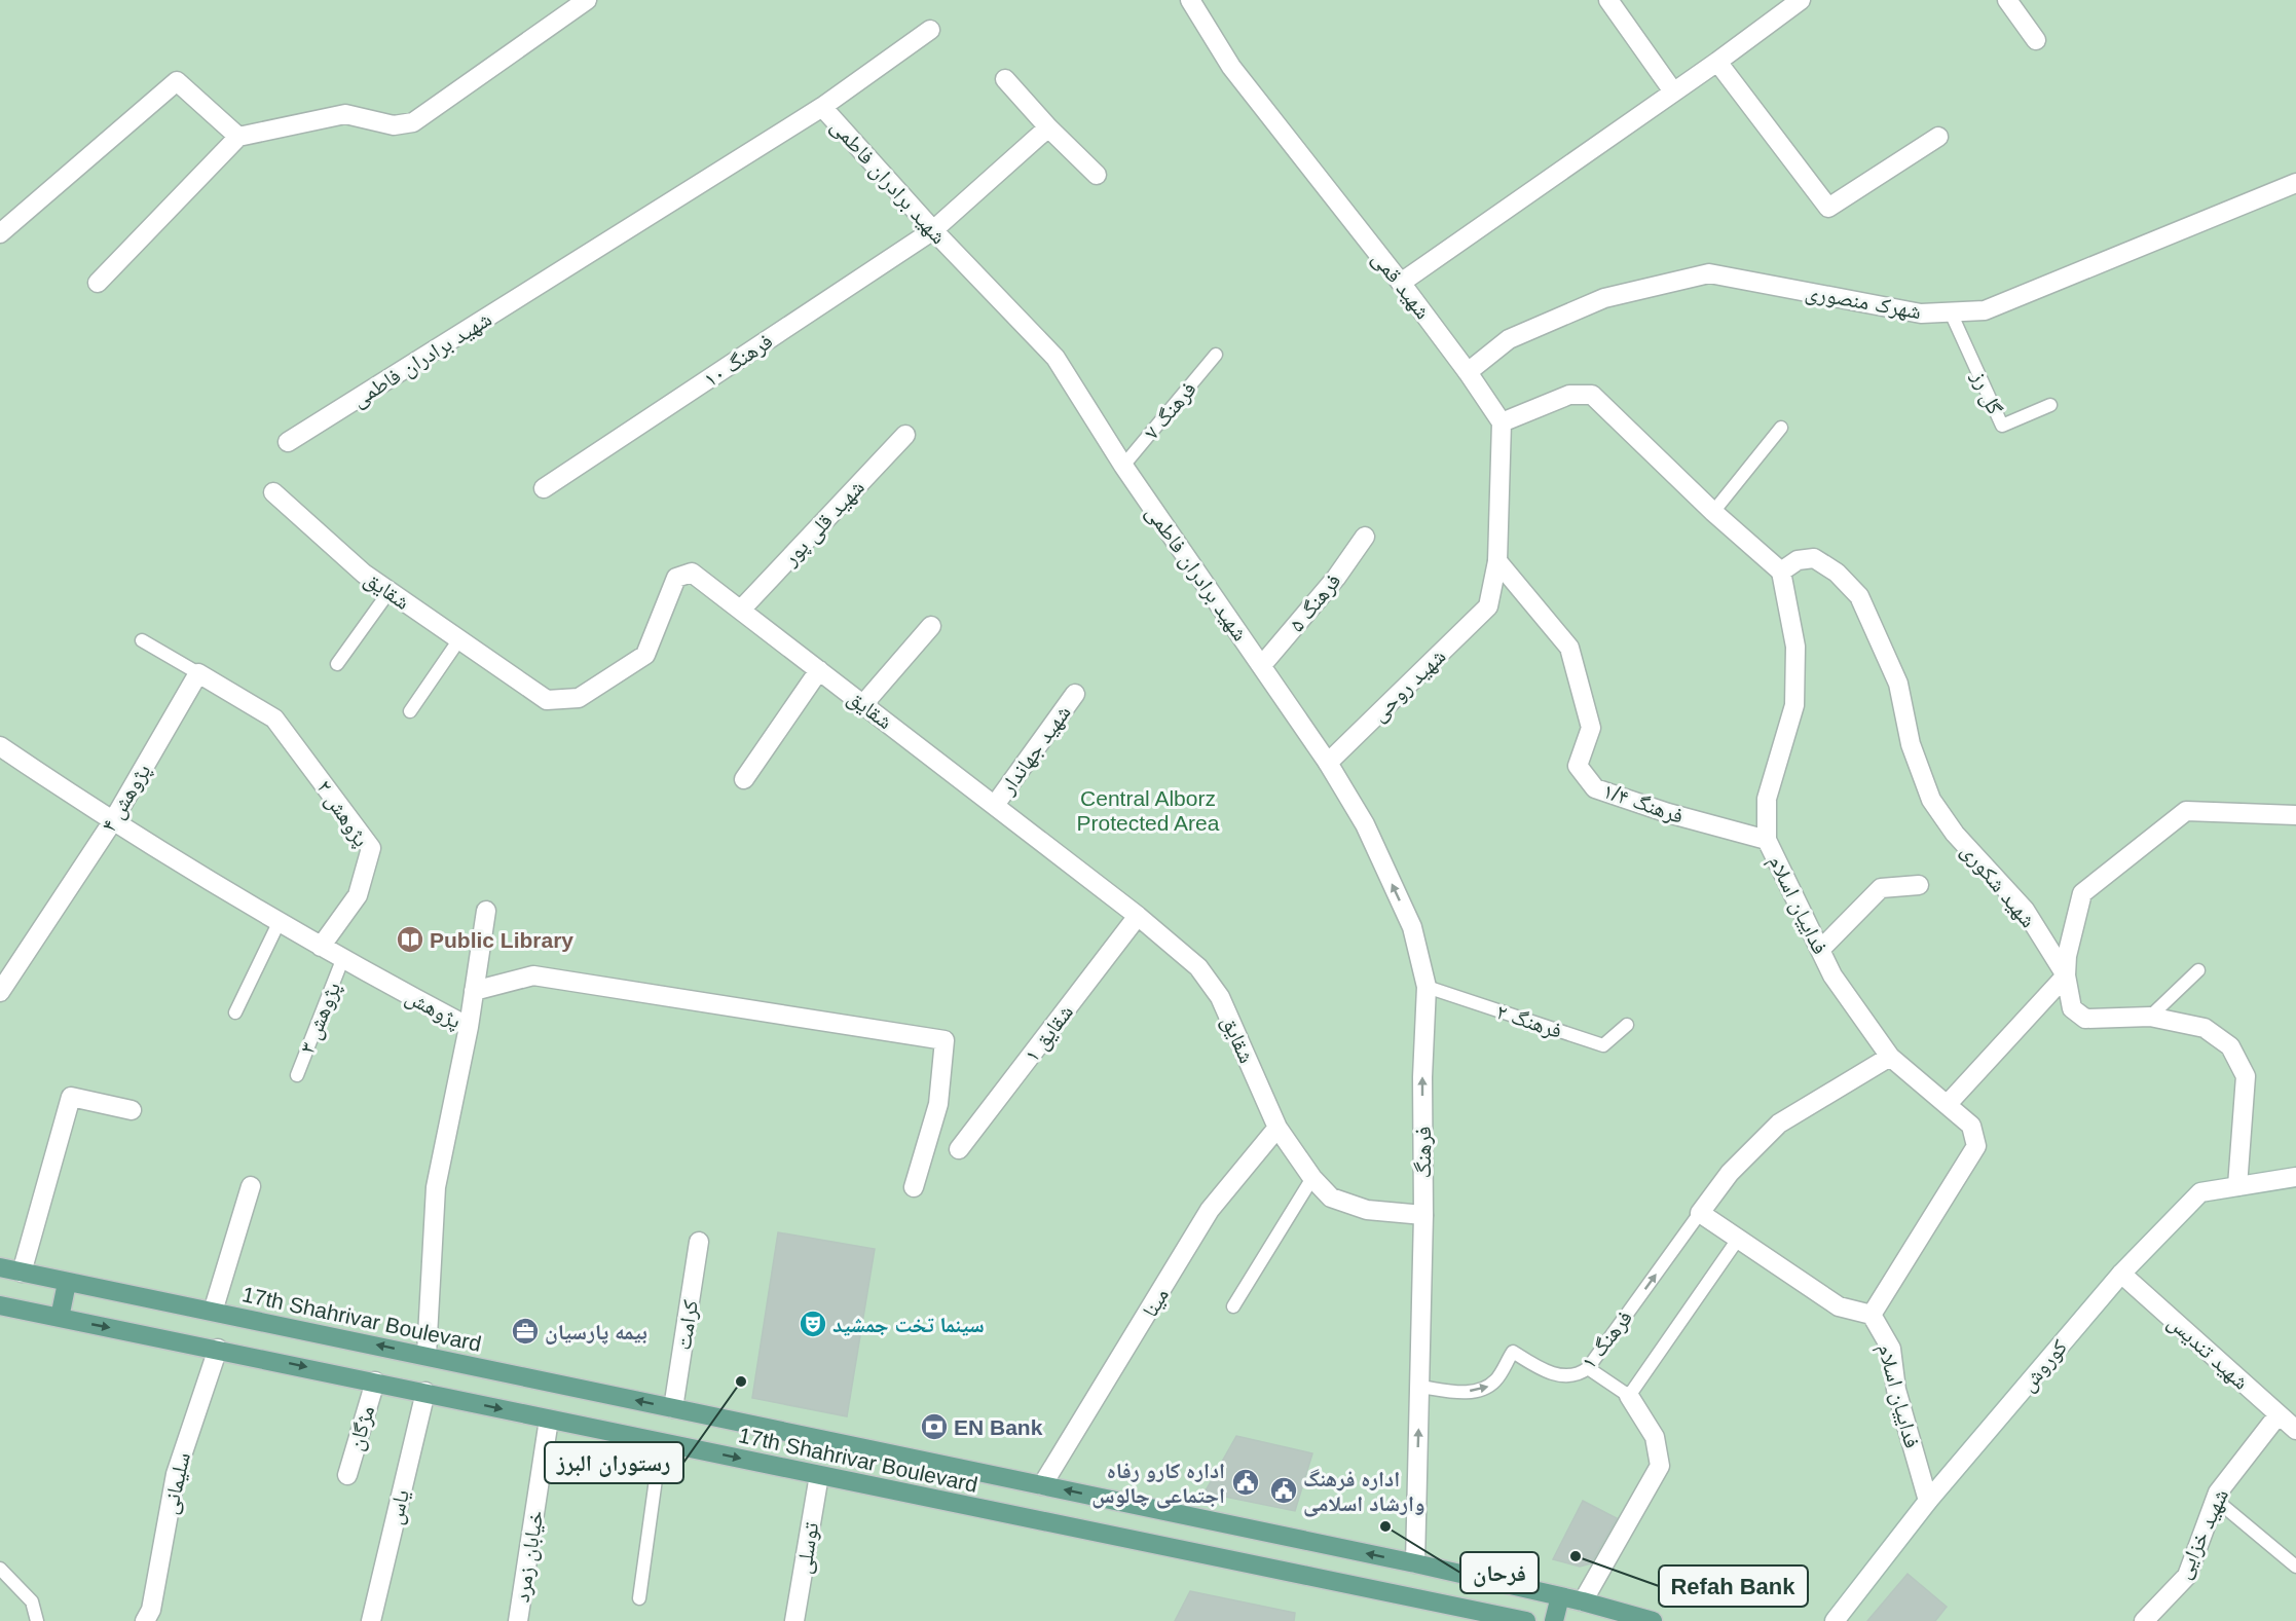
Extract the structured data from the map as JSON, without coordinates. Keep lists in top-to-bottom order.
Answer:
{
  "streets": {
    "main road": ["17th Shahrivar Boulevard"],
    "street": [
      "شهید برادران فاطمی",
      "شهید قمی",
      "شهرک منصوری",
      "فرهنگ ۱۰",
      "شهید قلی پور",
      "شقایق",
      "فرهنگ ۵",
      "شهید روحی",
      "شهید جهاندار",
      "پژوهش ۴",
      "فرهنگ ۱/۴",
      "پژوهش ۲",
      "شهید شکوری",
      "فداییان اسلام",
      "پژوهش",
      "شقایق ۱",
      "فرهنگ",
      "مینا",
      "کرامت",
      "شهید تندیس",
      "کوروش",
      "مژگان",
      "سلیمانی",
      "یاس",
      "شهید خزایی",
      "توسلی",
      "خیابان زمرد"
    ],
    "lane": [
      "گل رز",
      "فرهنگ ۷",
      "پژوهش ۳",
      "فرهنگ ۲",
      "فرهنگ ۱"
    ]
  },
  "crossings": [
    ["شهید برادران فاطمی", "فرهنگ ۱۰"],
    ["شهید برادران فاطمی", "فرهنگ ۷"],
    ["شهید برادران فاطمی", "فرهنگ ۵"],
    ["شهید برادران فاطمی", "شهید روحی"],
    ["شهید برادران فاطمی", "فرهنگ"],
    ["شهید قمی", "شهرک منصوری"],
    ["شهرک منصوری", "گل رز"],
    ["شهید قلی پور", "شقایق"],
    ["شقایق", "شهید جهاندار"],
    ["شقایق", "شقایق ۱"],
    ["شقایق", "فرهنگ"],
    ["شقایق", "مینا"],
    ["شهید روحی", "فرهنگ ۱/۴"],
    ["شهید روحی", "فرهنگ"],
    ["پژوهش ۴", "پژوهش ۲"],
    ["پژوهش ۴", "پژوهش"],
    ["فرهنگ ۱/۴", "فداییان اسلام"],
    ["پژوهش ۲", "پژوهش"],
    ["شهید شکوری", "فداییان اسلام"],
    ["شهید شکوری", "کوروش"],
    ["فداییان اسلام", "کوروش"],
    ["پژوهش", "پژوهش ۳"],
    ["پژوهش", "17th Shahrivar Boulevard"],
    ["فرهنگ ۲", "فرهنگ"],
    ["فرهنگ", "17th Shahrivar Boulevard"],
    ["فرهنگ", "فرهنگ ۱"],
    ["مینا", "17th Shahrivar Boulevard"],
    ["17th Shahrivar Boulevard", "کرامت"],
    ["17th Shahrivar Boulevard", "مژگان"],
    ["17th Shahrivar Boulevard", "سلیمانی"],
    ["17th Shahrivar Boulevard", "یاس"],
    ["17th Shahrivar Boulevard", "توسلی"],
    ["17th Shahrivar Boulevard", "خیابان زمرد"],
    ["شهید تندیس", "کوروش"],
    ["شهید تندیس", "شهید خزایی"]
  ],
  "one_way": ["فرهنگ"],
  "parks": ["Central Alborz Protected Area"],
  "places": {
    "library": ["Public Library"],
    "theatre": ["سینما تخت جمشید"],
    "office": ["بیمه پارسیان"],
    "other": ["رستوران البرز", "فرحان", "Refah Bank"],
    "bank": ["EN Bank"],
    "public building": ["اداره کارو رفاه اجتماعی چالوس", "اداره فرهنگ وارشاد اسلامی"]
  }
}
